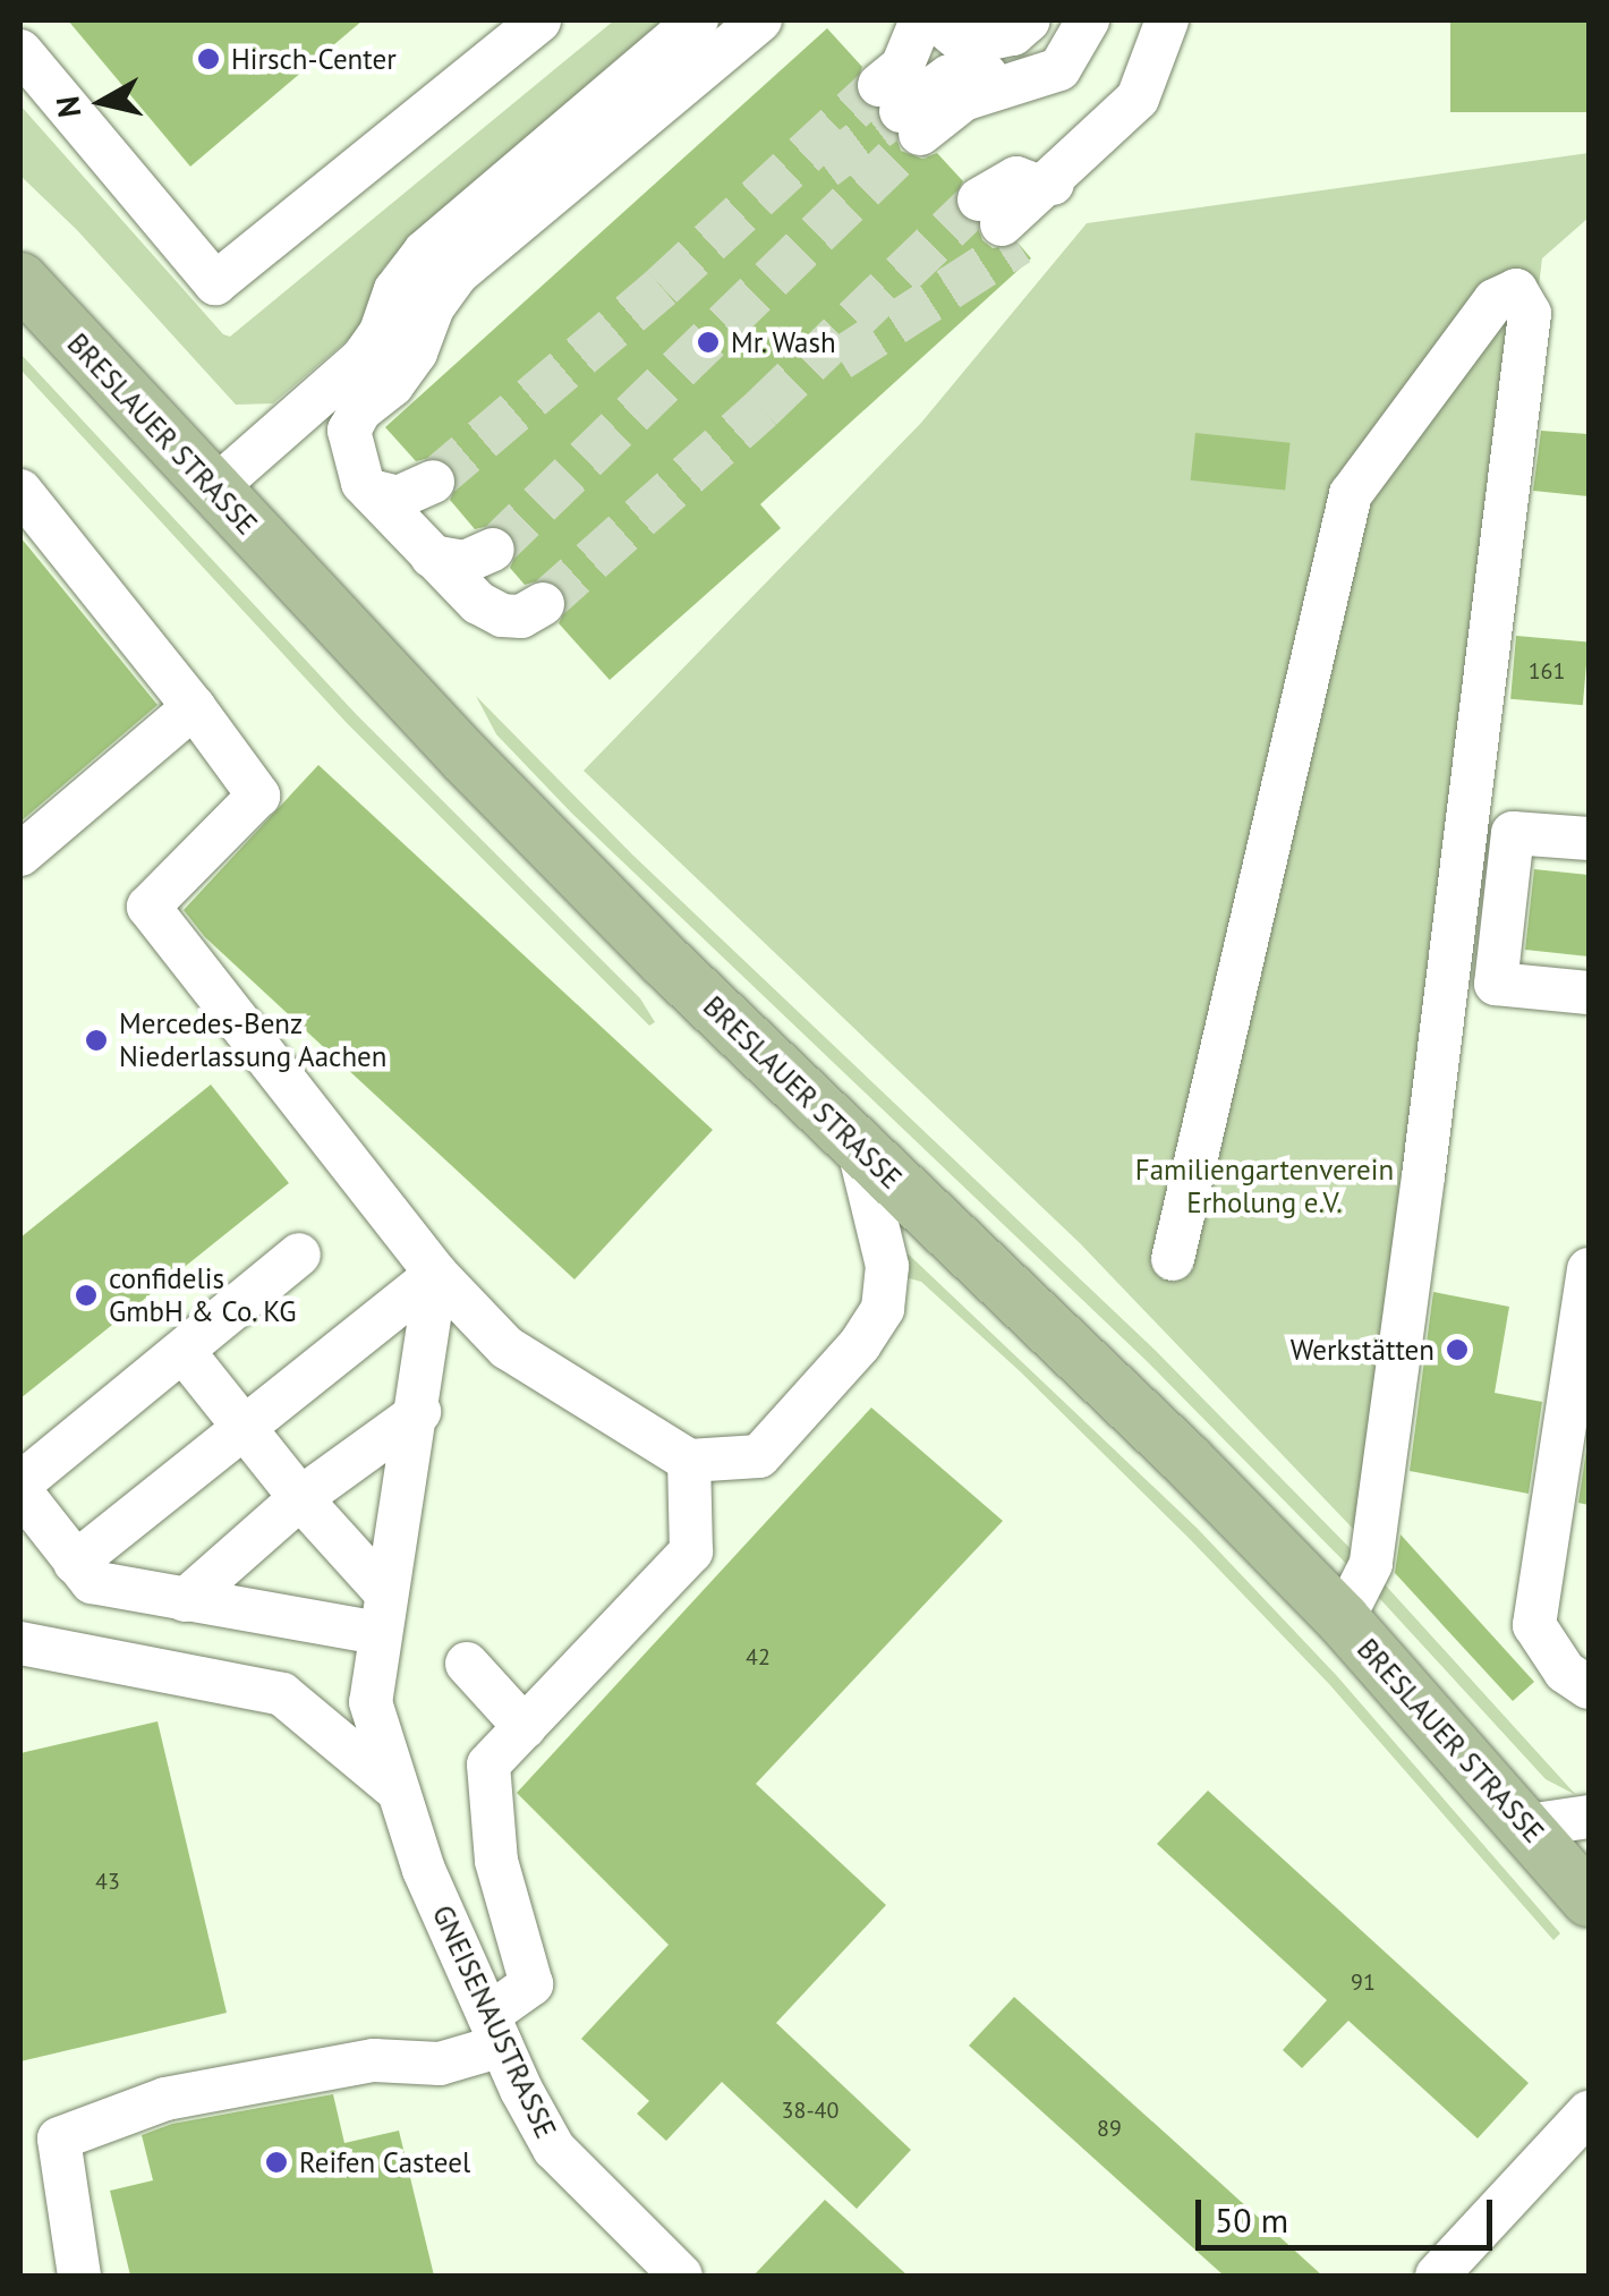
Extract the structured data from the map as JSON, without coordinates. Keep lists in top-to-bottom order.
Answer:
{
  "streets": {
    "main road": ["BRESLAUER STRASSE"],
    "street": ["GNEISENAUSTRASSE"]
  },
  "parks": ["Familiengartenverein Erholung e.V."],
  "places": [
    "Hirsch-Center",
    "Mr. Wash",
    "Mercedes-Benz Niederlassung Aachen",
    "confidelis GmbH & Co. KG",
    "Werkstätten",
    "Reifen Casteel"
  ],
  "house_numbers": [
    "161",
    "42",
    "43",
    "91",
    "38-40",
    "89"
  ],
  "scale_bar": "50 m",
  "north": "left"
}
